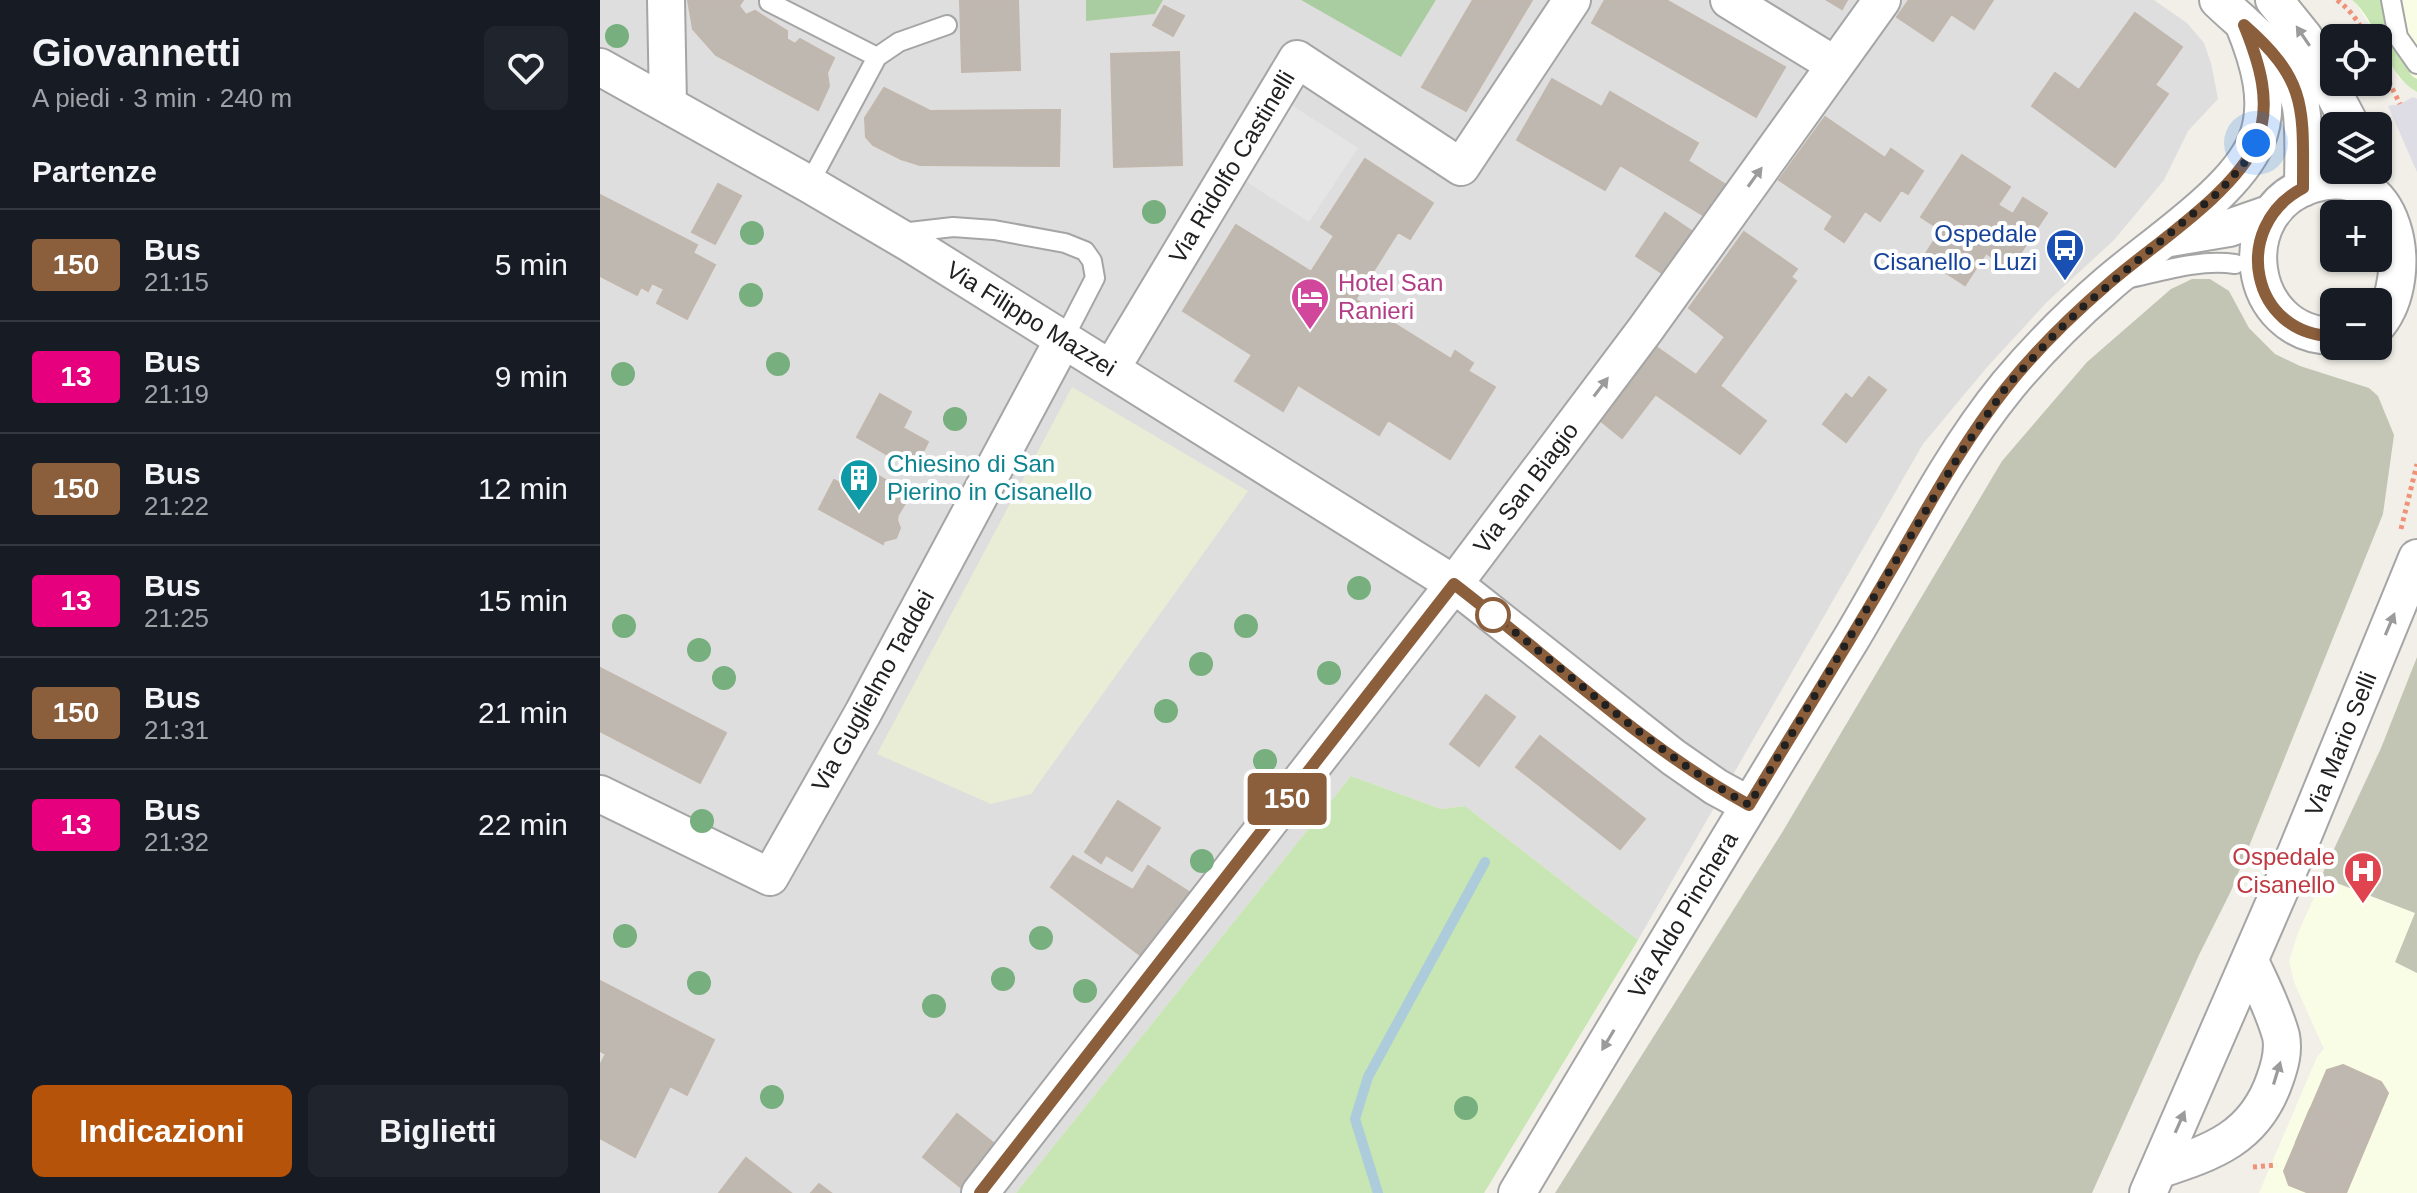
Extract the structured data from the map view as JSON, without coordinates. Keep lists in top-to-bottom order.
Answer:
{
  "streets": {
    "street": [
      "Via Ridolfo Castinelli",
      "Via Filippo Mazzei",
      "Via San Biagio",
      "Via Guglielmo Taddei",
      "Via Mario Selli",
      "Via Aldo Pinchera"
    ]
  },
  "crossings": [
    ["Via Ridolfo Castinelli", "Via Filippo Mazzei"],
    ["Via Filippo Mazzei", "Via San Biagio"],
    ["Via Filippo Mazzei", "Via Guglielmo Taddei"],
    ["Via Filippo Mazzei", "Via Aldo Pinchera"]
  ],
  "one_way": ["Via San Biagio", "Via Mario Selli"],
  "places": {
    "bus stop": ["Ospedale Cisanello - Luzi"],
    "hotel": ["Hotel San Ranieri"],
    "building": ["Chiesino di San Pierino in Cisanello"],
    "hospital": ["Ospedale Cisanello"]
  },
  "lines": ["bus line 150"],
  "page": {
    "heading": [
      ["Giovannetti", "A piedi · 3 min · 240 m"],
      "Partenze"
    ],
    "on_map": "150",
    "map_buttons": ["+", "−"],
    "list": [
      {
        "mark": "150",
        "name": "Bus",
        "note": "21:15",
        "value": "5 min"
      },
      {
        "mark": "13",
        "name": "Bus",
        "note": "21:19",
        "value": "9 min"
      },
      {
        "mark": "150",
        "name": "Bus",
        "note": "21:22",
        "value": "12 min"
      },
      {
        "mark": "13",
        "name": "Bus",
        "note": "21:25",
        "value": "15 min"
      },
      {
        "mark": "150",
        "name": "Bus",
        "note": "21:31",
        "value": "21 min"
      },
      {
        "mark": "13",
        "name": "Bus",
        "note": "21:32",
        "value": "22 min"
      }
    ],
    "buttons": ["Indicazioni", "Biglietti"]
  }
}
